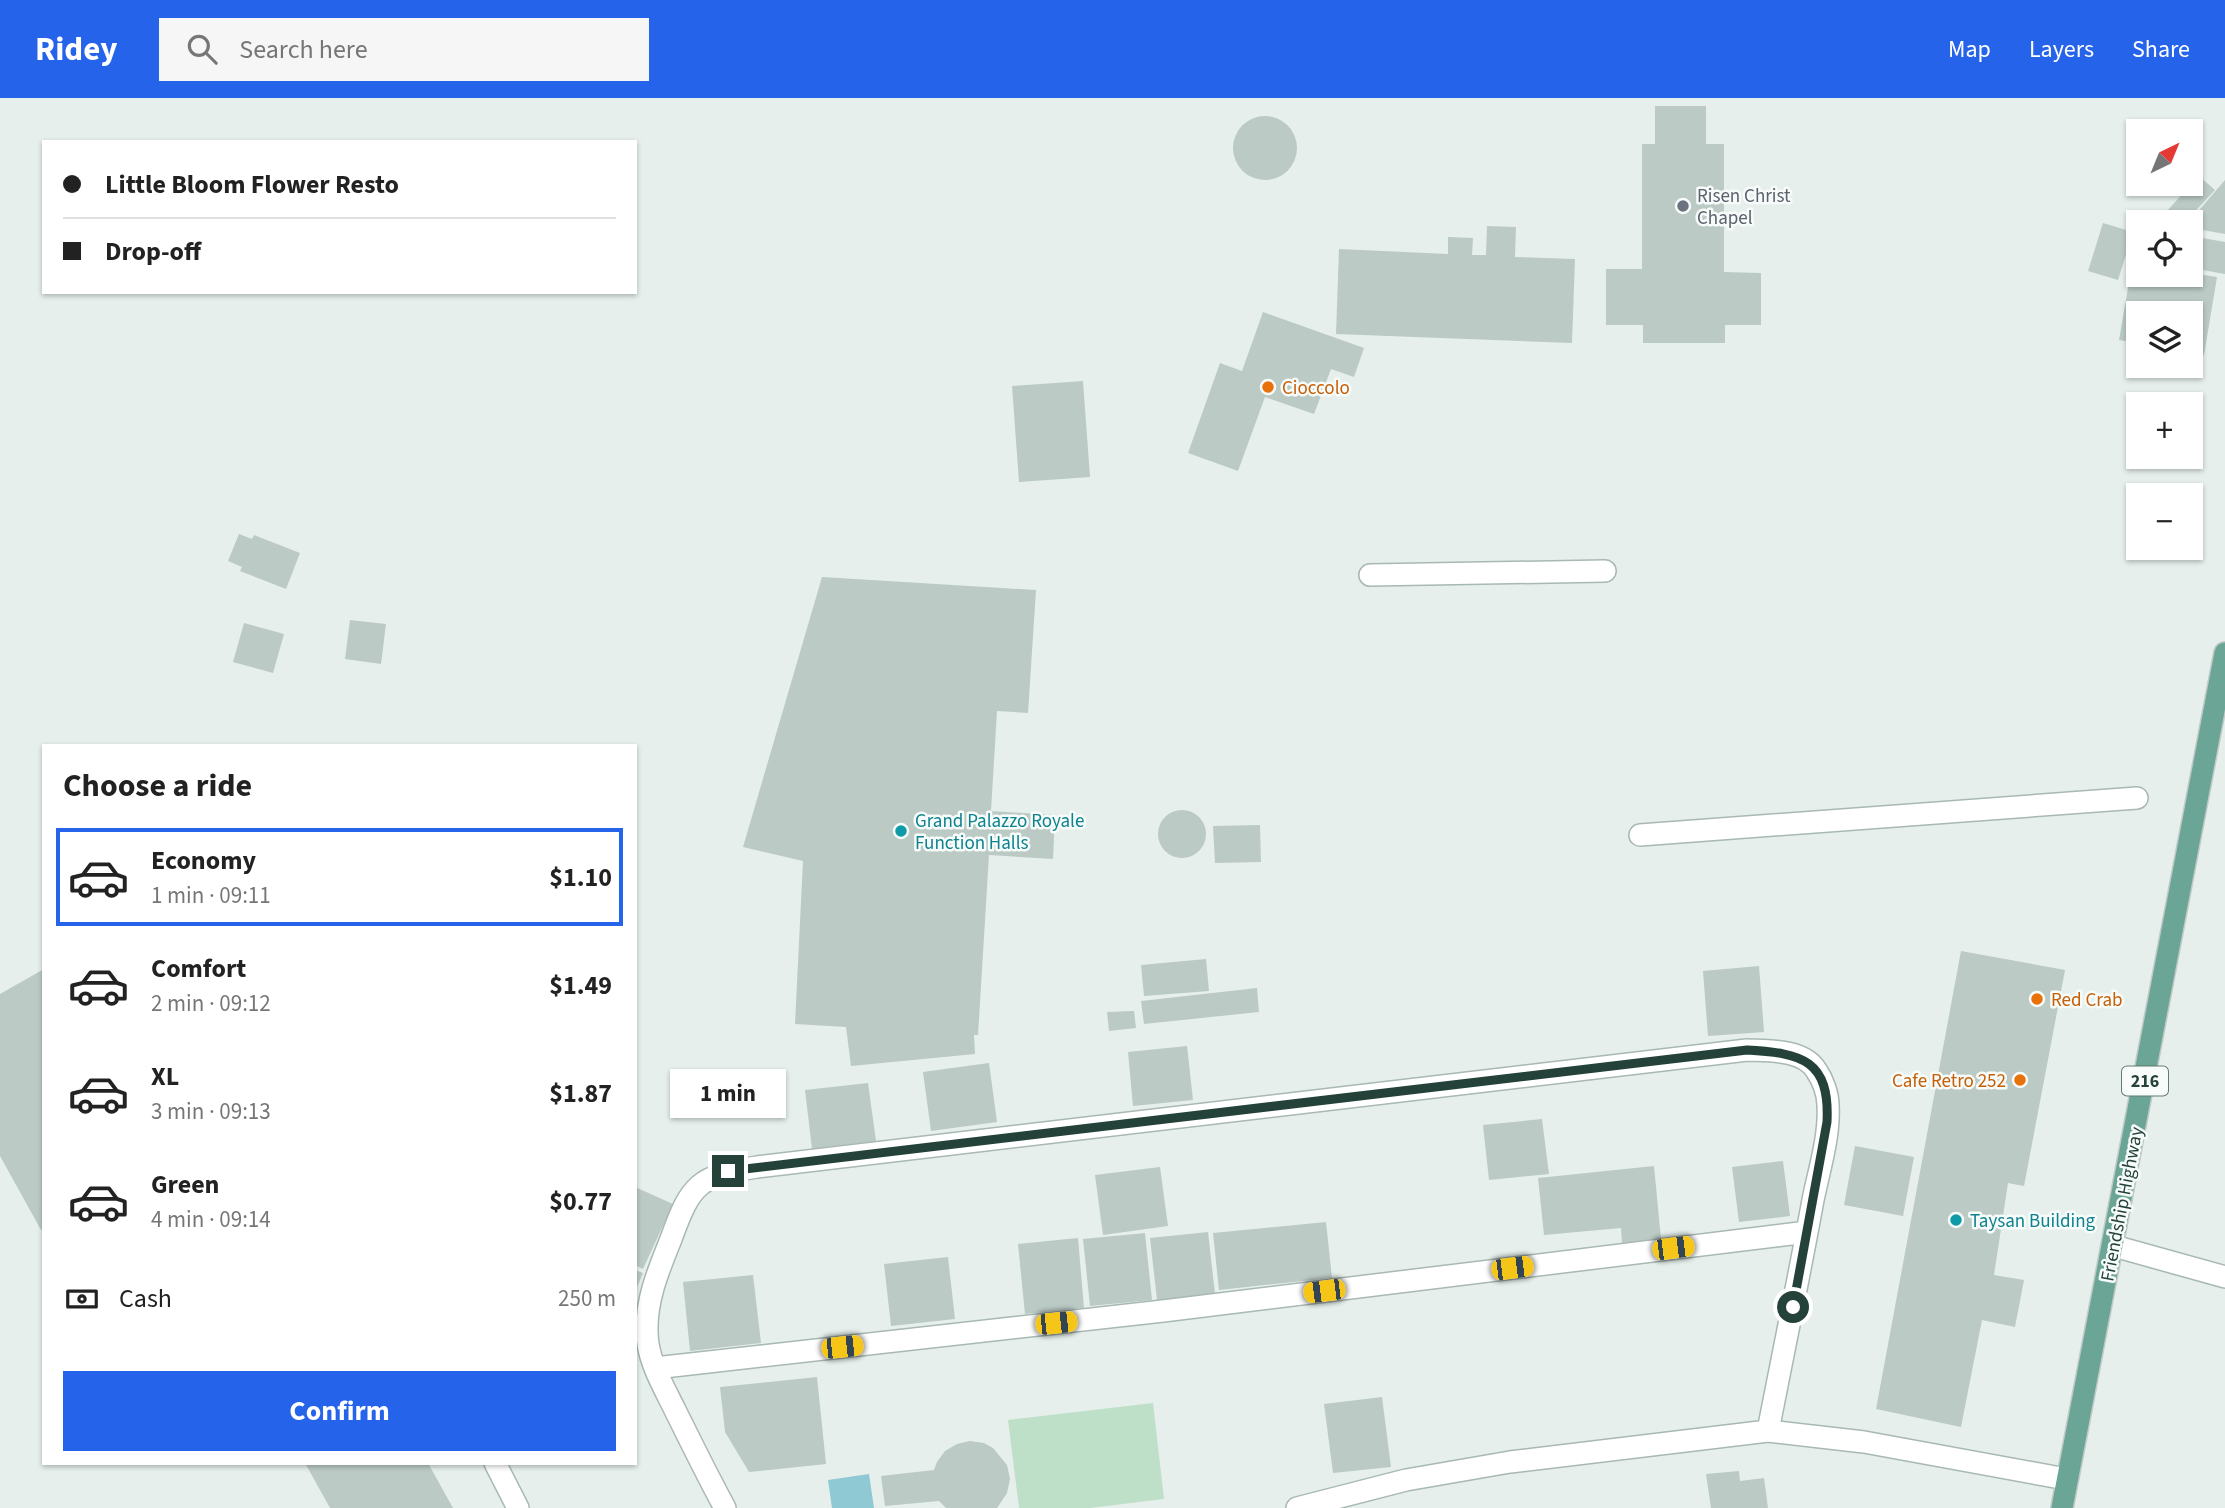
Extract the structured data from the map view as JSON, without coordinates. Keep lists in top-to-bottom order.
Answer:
{
  "streets": {
    "main road": ["216", "Friendship Highway"]
  },
  "places": [
    "Risen Christ Chapel",
    "Cioccolo",
    "Grand Palazzo Royale Function Halls",
    "Red Crab",
    "Cafe Retro 252",
    "Taysan Building"
  ],
  "north": "top right",
  "page": {
    "header": "Ridey",
    "search": "Search here",
    "nav": ["Map", "Layers", "Share"],
    "map_buttons": ["+", "−"],
    "banner": ["Little Bloom Flower Resto", "Drop-off"],
    "heading": "Choose a ride",
    "list": [
      {
        "name": "Economy",
        "note": "1 min · 09:11",
        "value": "$1.10"
      },
      {
        "name": "Comfort",
        "note": "2 min · 09:12",
        "value": "$1.49"
      },
      {
        "name": "XL",
        "note": "3 min · 09:13",
        "value": "$1.87"
      },
      {
        "name": "Green",
        "note": "4 min · 09:14",
        "value": "$0.77"
      }
    ],
    "bubble": "1 min",
    "pay": ["Cash", "250 m"],
    "buttons": "Confirm"
  }
}
